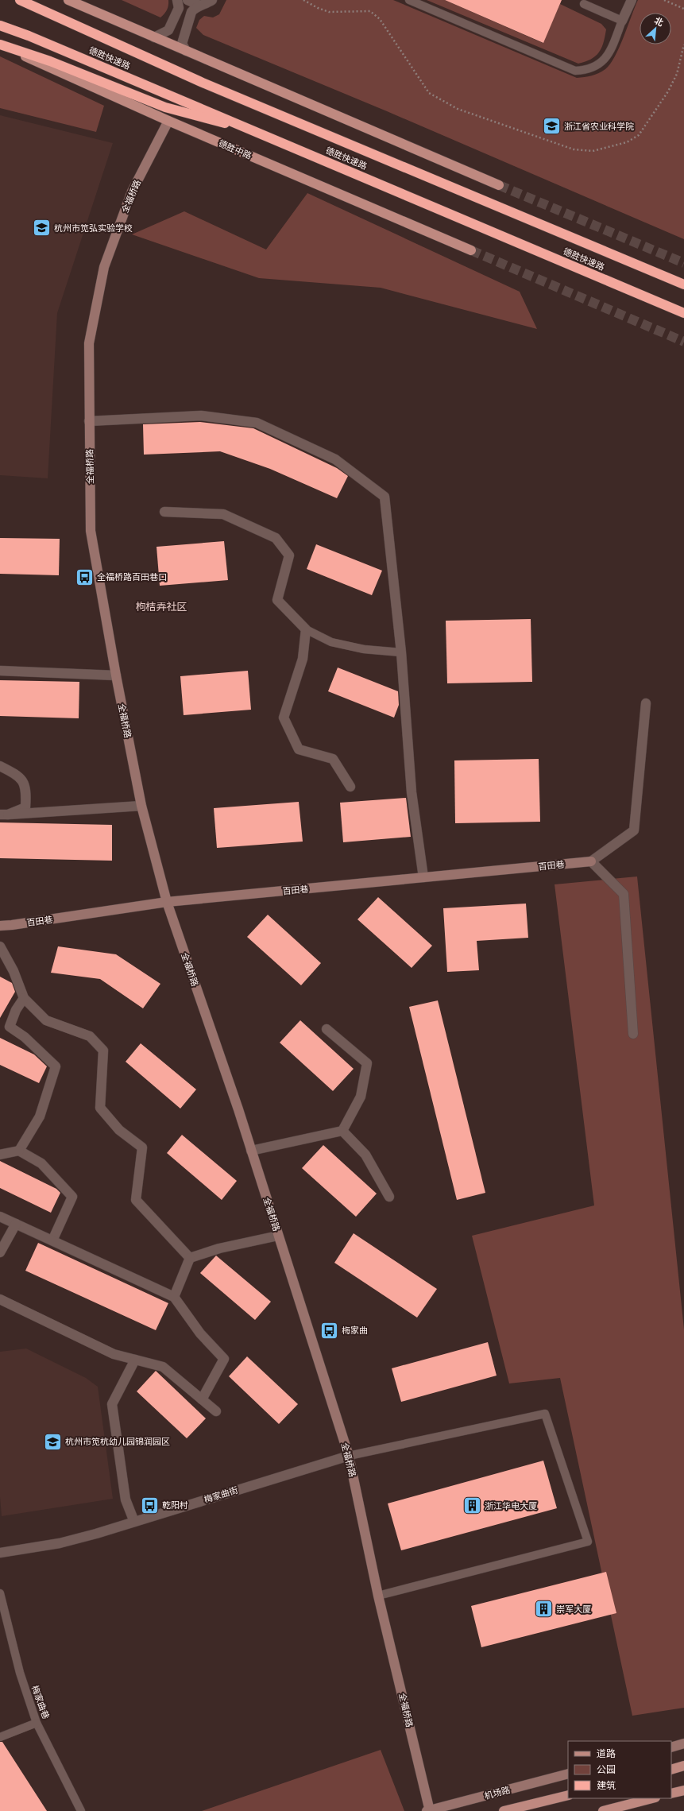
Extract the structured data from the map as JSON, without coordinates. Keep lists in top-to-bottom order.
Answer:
{
  "streets": {
    "highway": ["德胜快速路"],
    "main road": ["德胜中路"],
    "street": [
      "全福桥路",
      "百田巷",
      "梅家曲街",
      "机场路"
    ],
    "lane": ["梅家曲巷"]
  },
  "crossings": [
    ["德胜中路", "全福桥路"],
    ["全福桥路", "百田巷"],
    ["全福桥路", "梅家曲街"],
    ["全福桥路", "机场路"]
  ],
  "districts": ["枸桔弄社区"],
  "places": {
    "school or university": ["浙江省农业科学院", "杭州市笕弘实验学校", "杭州市笕杭幼儿园锦润园区"],
    "bus stop": ["全福桥路百田巷口", "梅家曲", "乾阳村"],
    "building": ["浙江华电大厦", "崇军大厦"]
  },
  "legend": ["道路", "公园", "建筑"],
  "north": "top right"
}
